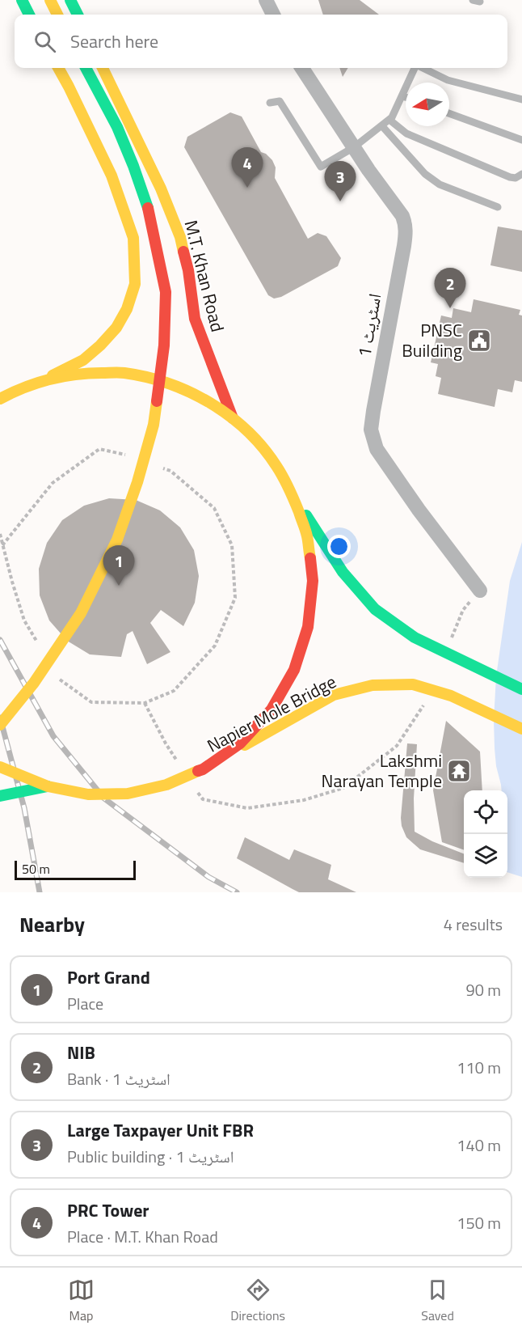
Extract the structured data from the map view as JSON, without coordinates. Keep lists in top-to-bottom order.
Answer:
{
  "streets": {
    "main road": ["M.T. Khan Road", "Napier Mole Bridge"],
    "street": ["اسٹریٹ 1"]
  },
  "places": {
    "public building": ["PNSC Building"],
    "temple": ["Lakshmi Narayan Temple"]
  },
  "scale_bar": "50 m",
  "north": "left",
  "page": {
    "search": "Search here",
    "pins": [
      "4",
      "3",
      "2",
      "1"
    ],
    "scale": "50 m",
    "heading": ["Nearby", "4 results"],
    "list": [
      {
        "mark": "1",
        "name": "Port Grand",
        "note": "Place",
        "value": "90 m"
      },
      {
        "mark": "2",
        "name": "NIB",
        "note": "Bank · اسٹریٹ 1",
        "value": "110 m"
      },
      {
        "mark": "3",
        "name": "Large Taxpayer Unit FBR",
        "note": "Public building · اسٹریٹ 1",
        "value": "140 m"
      },
      {
        "mark": "4",
        "name": "PRC Tower",
        "note": "Place · M.T. Khan Road",
        "value": "150 m"
      }
    ],
    "nav": ["Map", "Directions", "Saved"]
  }
}
